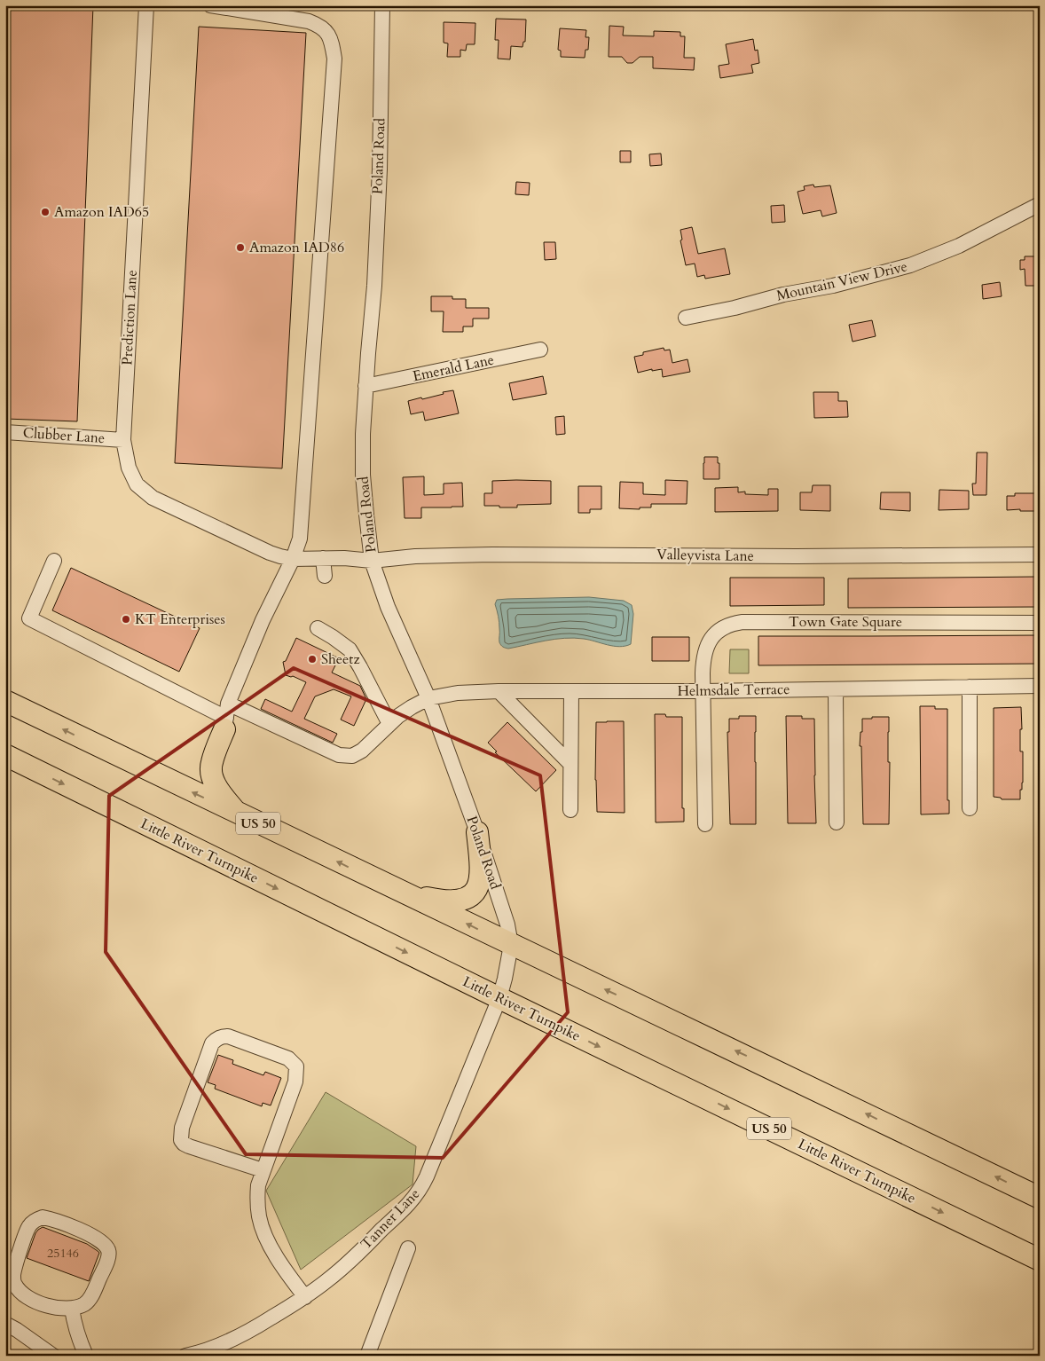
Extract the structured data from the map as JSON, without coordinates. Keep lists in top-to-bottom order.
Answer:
{
  "streets": {
    "highway": ["US 50", "Little River Turnpike"],
    "street": [
      "Poland Road",
      "Mountain View Drive",
      "Prediction Lane",
      "Emerald Lane",
      "Clubber Lane",
      "Valleyvista Lane",
      "Town Gate Square",
      "Helmsdale Terrace",
      "Tanner Lane"
    ]
  },
  "crossings": [
    ["Poland Road", "Emerald Lane"],
    ["Poland Road", "Valleyvista Lane"],
    ["Poland Road", "Helmsdale Terrace"],
    ["Poland Road", "US 50"],
    ["Poland Road", "Little River Turnpike"],
    ["Poland Road", "Tanner Lane"],
    ["Prediction Lane", "Clubber Lane"],
    ["Prediction Lane", "Valleyvista Lane"],
    ["Town Gate Square", "Helmsdale Terrace"],
    ["Little River Turnpike", "Tanner Lane"]
  ],
  "places": [
    "Amazon IAD65",
    "Amazon IAD86",
    "KT Enterprises",
    "Sheetz"
  ],
  "house_numbers": ["25146"]
}
